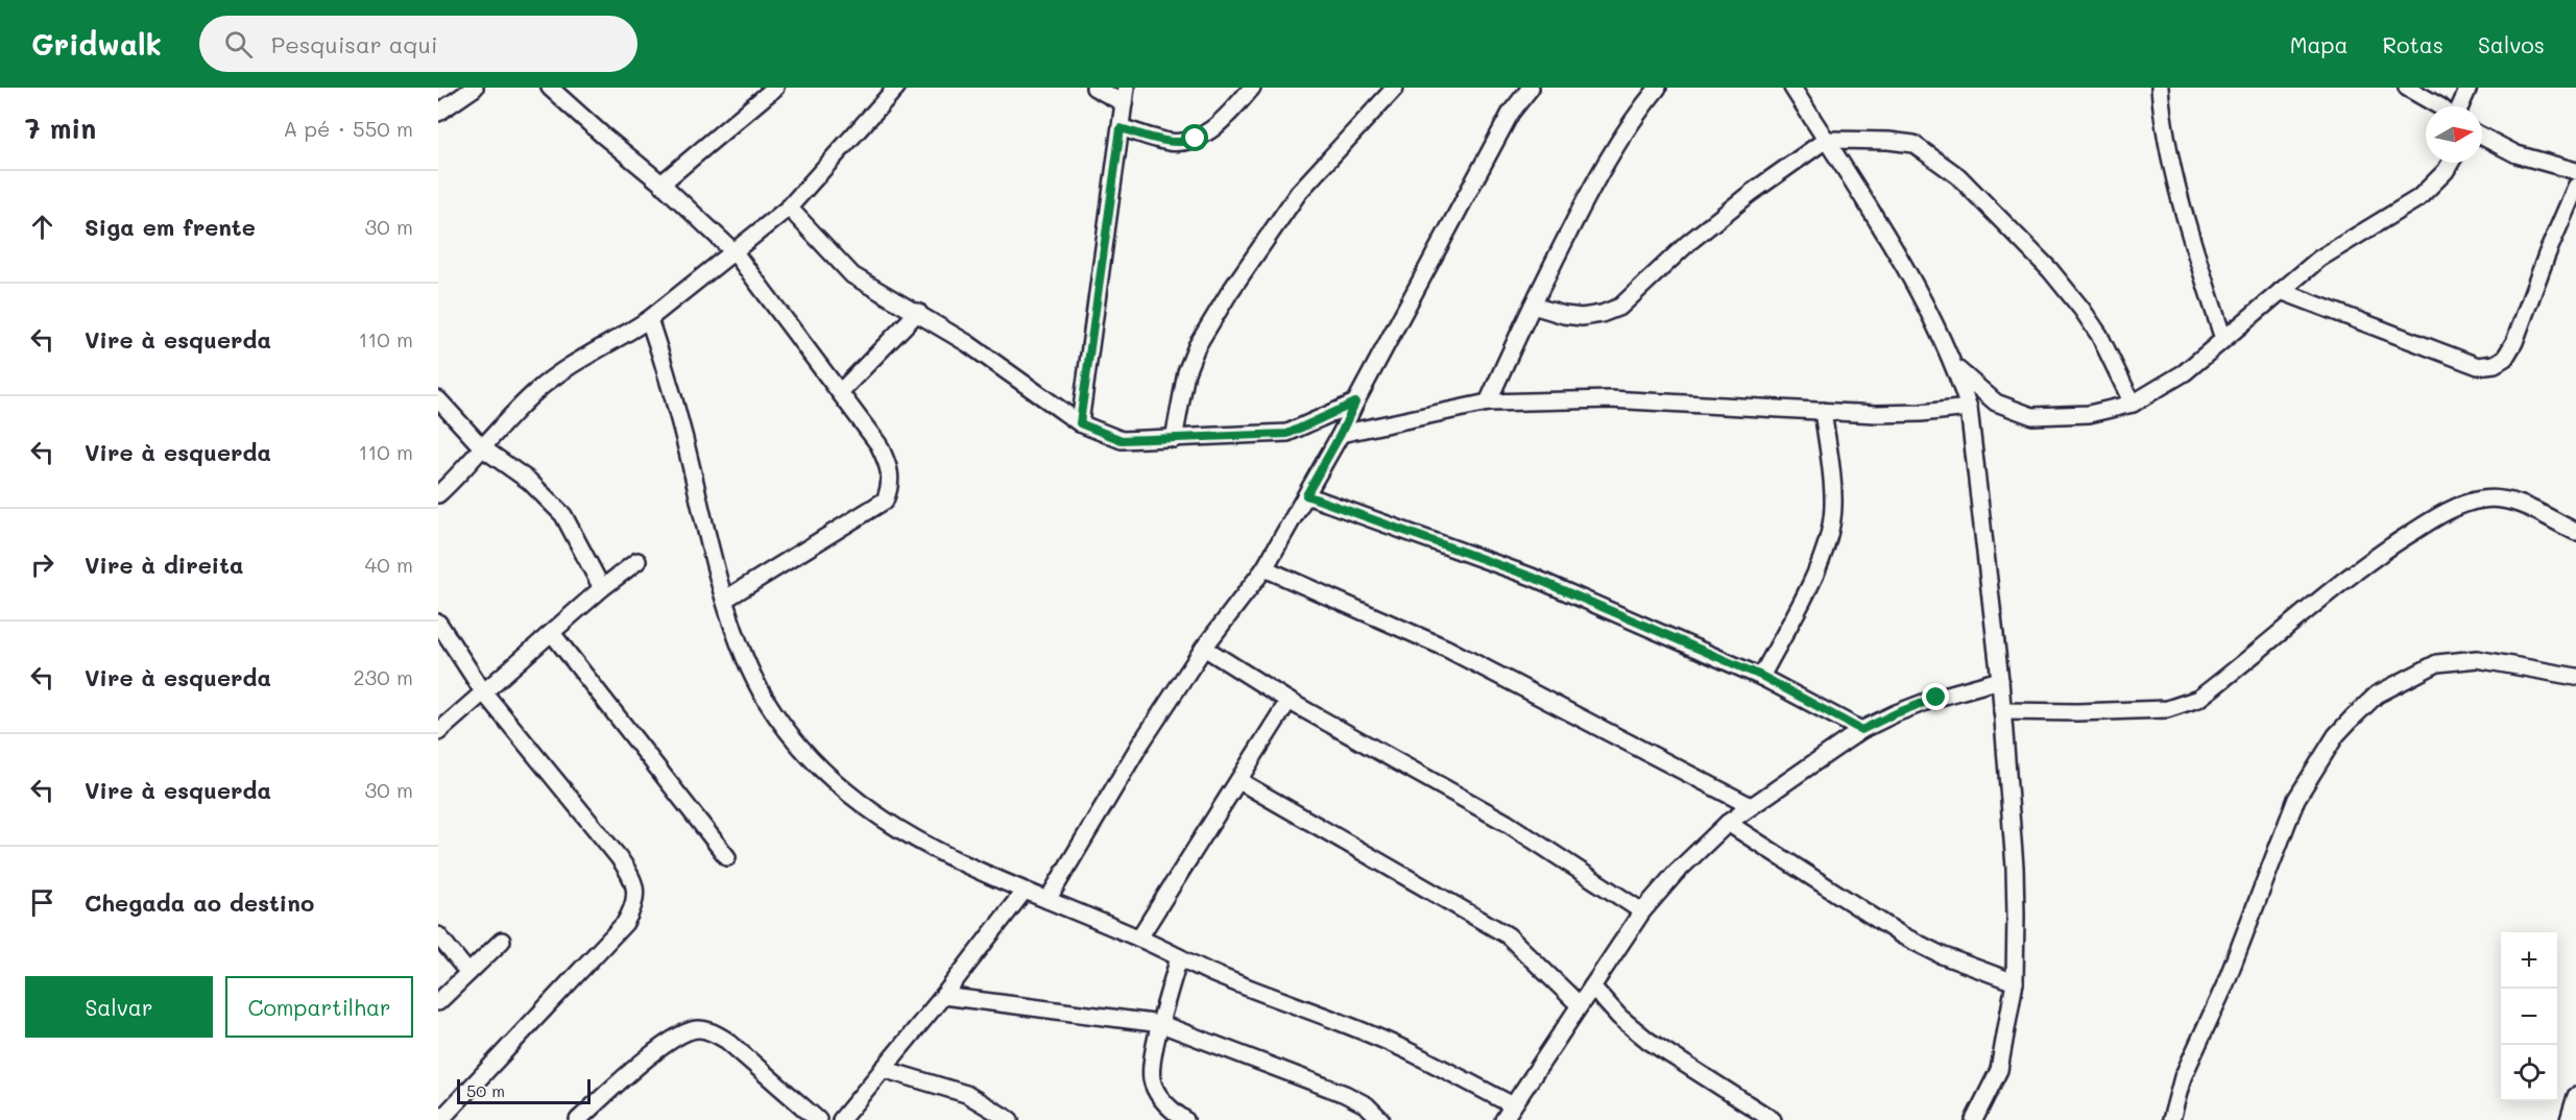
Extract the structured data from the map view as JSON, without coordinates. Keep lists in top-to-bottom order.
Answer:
{
  "scale_bar": "50 m",
  "north": "right",
  "page": {
    "header": "Gridwalk",
    "search": "Pesquisar aqui",
    "nav": ["Mapa", "Rotas", "Salvos"],
    "heading": ["7 min", "A pé · 550 m"],
    "list": [
      ["Siga em frente", "30 m"],
      ["Vire à esquerda", "110 m"],
      ["Vire à esquerda", "110 m"],
      ["Vire à direita", "40 m"],
      ["Vire à esquerda", "230 m"],
      ["Vire à esquerda", "30 m"],
      "Chegada ao destino"
    ],
    "map_buttons": ["+", "−"],
    "buttons": ["Salvar", "Compartilhar"],
    "scale": "50 m"
  }
}
